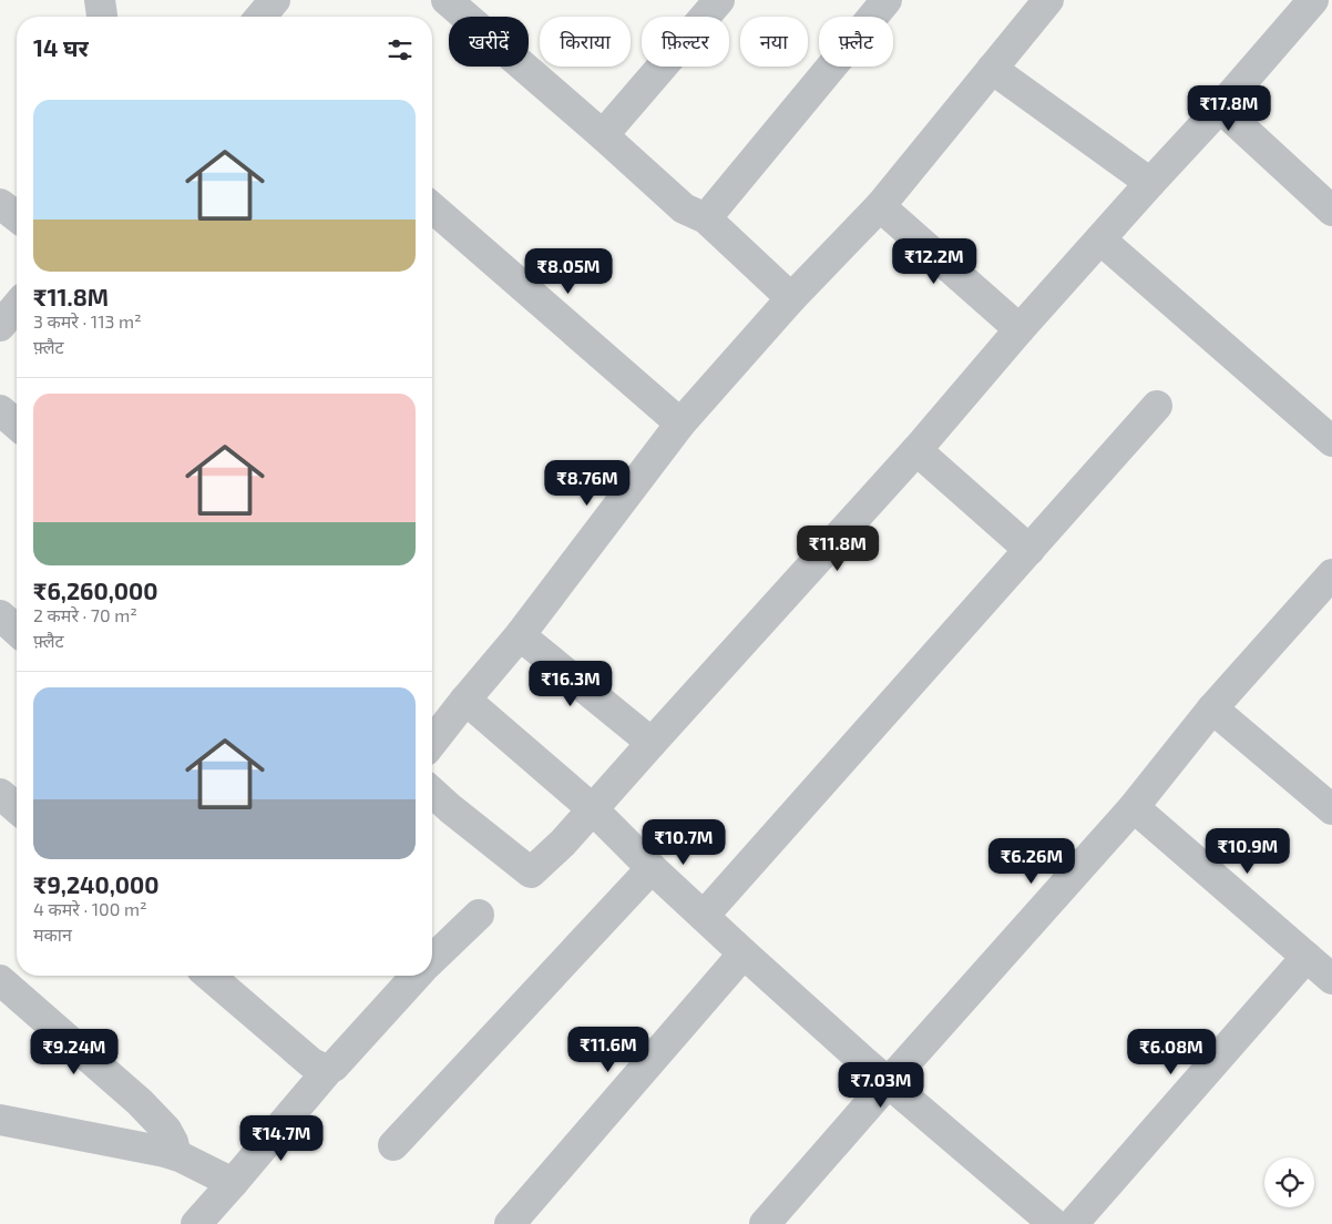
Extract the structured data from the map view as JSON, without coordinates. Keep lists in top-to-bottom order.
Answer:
{
  "page": {
    "chip": [
      "खरीदें",
      "किराया",
      "फ़िल्टर",
      "नया",
      "फ़्लैट"
    ],
    "heading": "14 घर",
    "list": [
      {
        "name": "₹11.8M",
        "note": "3 कमरे · 113 m² · फ़्लैट"
      },
      {
        "name": "₹6,260,000",
        "note": "2 कमरे · 70 m² · फ़्लैट"
      },
      {
        "name": "₹9,240,000",
        "note": "4 कमरे · 100 m² · मकान"
      }
    ],
    "price": [
      "₹17.8M",
      "₹12.2M",
      "₹8.05M",
      "₹8.76M",
      "₹11.8M",
      "₹16.3M",
      "₹10.7M",
      "₹10.9M",
      "₹6.26M",
      "₹11.6M",
      "₹9.24M",
      "₹6.08M",
      "₹7.03M",
      "₹14.7M"
    ]
  }
}
